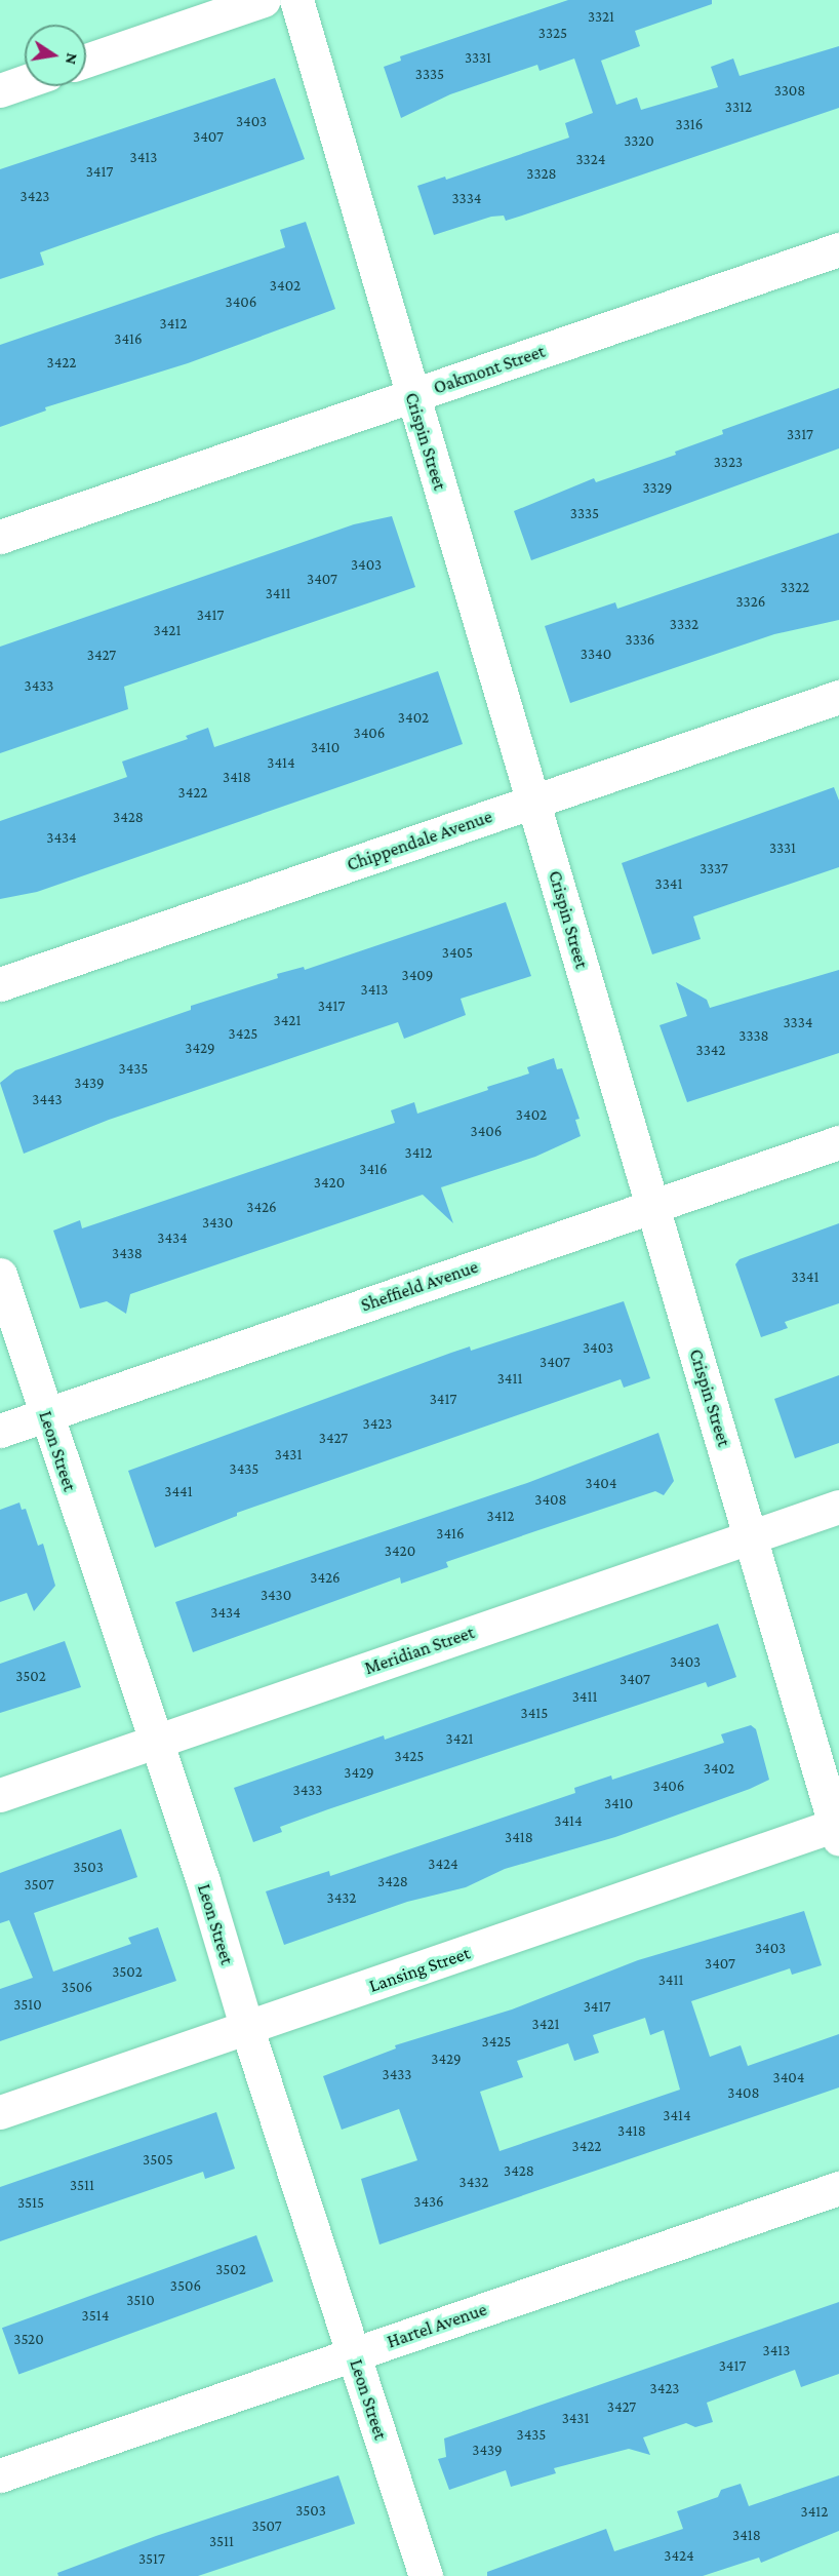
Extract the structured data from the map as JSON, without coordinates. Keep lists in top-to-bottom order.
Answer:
{
  "streets": {
    "street": [
      "Oakmont Street",
      "Crispin Street",
      "Chippendale Avenue",
      "Sheffield Avenue",
      "Leon Street",
      "Meridian Street",
      "Lansing Street",
      "Hartel Avenue"
    ]
  },
  "crossings": [
    ["Oakmont Street", "Crispin Street"],
    ["Crispin Street", "Chippendale Avenue"],
    ["Crispin Street", "Sheffield Avenue"],
    ["Crispin Street", "Meridian Street"],
    ["Crispin Street", "Lansing Street"],
    ["Sheffield Avenue", "Leon Street"],
    ["Leon Street", "Meridian Street"],
    ["Leon Street", "Lansing Street"],
    ["Leon Street", "Hartel Avenue"]
  ],
  "house_numbers": [
    "3321",
    "3325",
    "3331",
    "3335",
    "3308",
    "3312",
    "3403",
    "3316",
    "3407",
    "3320",
    "3413",
    "3324",
    "3417",
    "3328",
    "3423",
    "3334",
    "3402",
    "3406",
    "3412",
    "3416",
    "3422",
    "3317",
    "3323",
    "3329",
    "3335",
    "3403",
    "3407",
    "3322",
    "3411",
    "3326",
    "3417",
    "3332",
    "3421",
    "3336",
    "3340",
    "3427",
    "3433",
    "3402",
    "3406",
    "3410",
    "3414",
    "3418",
    "3422",
    "3428",
    "3434",
    "3331",
    "3337",
    "3341",
    "3405",
    "3409",
    "3413",
    "3417",
    "3421",
    "3334",
    "3425",
    "3338",
    "3429",
    "3342",
    "3435",
    "3439",
    "3443",
    "3402",
    "3406",
    "3412",
    "3416",
    "3420",
    "3426",
    "3430",
    "3434",
    "3438",
    "3341",
    "3403",
    "3407",
    "3411",
    "3417",
    "3423",
    "3427",
    "3431",
    "3435",
    "3404",
    "3441",
    "3408",
    "3412",
    "3416",
    "3420",
    "3426",
    "3430",
    "3434",
    "3403",
    "3502",
    "3407",
    "3411",
    "3415",
    "3421",
    "3425",
    "3402",
    "3429",
    "3406",
    "3433",
    "3410",
    "3414",
    "3418",
    "3424",
    "3503",
    "3428",
    "3507",
    "3432",
    "3403",
    "3407",
    "3502",
    "3411",
    "3506",
    "3510",
    "3417",
    "3421",
    "3425",
    "3429",
    "3433",
    "3404",
    "3408",
    "3414",
    "3418",
    "3422",
    "3505",
    "3428",
    "3432",
    "3511",
    "3436",
    "3515",
    "3502",
    "3506",
    "3510",
    "3514",
    "3520",
    "3413",
    "3417",
    "3423",
    "3427",
    "3431",
    "3435",
    "3439",
    "3503",
    "3412",
    "3507",
    "3418",
    "3511",
    "3424",
    "3517"
  ],
  "north": "right"
}
